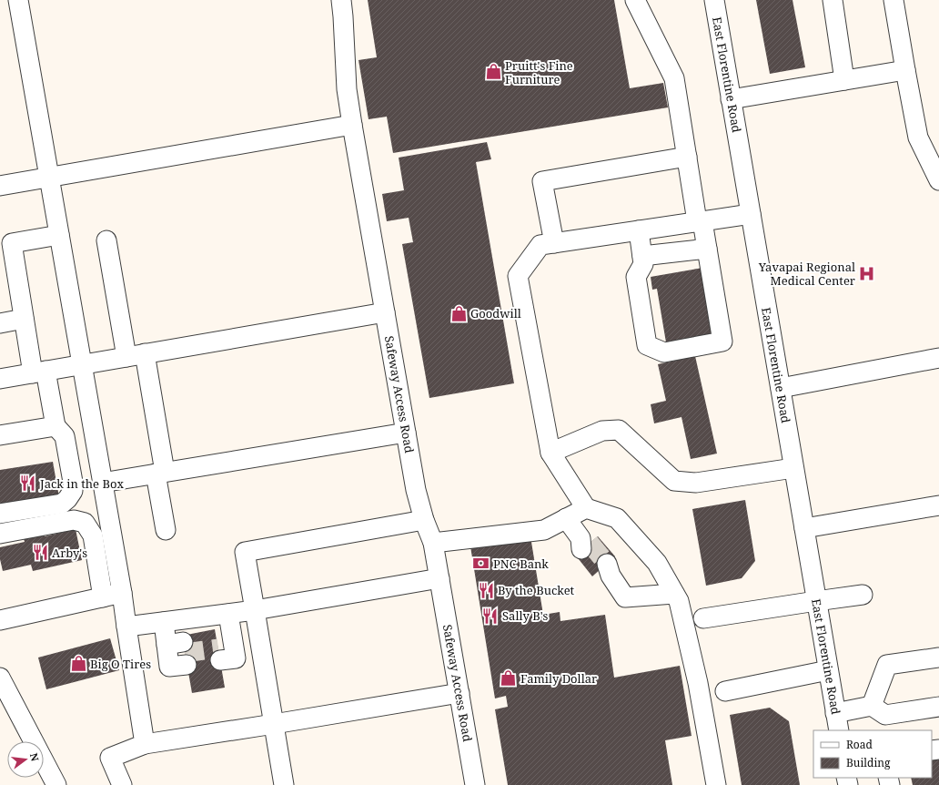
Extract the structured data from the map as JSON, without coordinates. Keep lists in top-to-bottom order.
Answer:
{
  "streets": {
    "street": ["East Florentine Road", "Safeway Access Road"]
  },
  "places": {
    "shop": [
      "Pruitt's Fine Furniture",
      "Goodwill",
      "Big O Tires",
      "Family Dollar"
    ],
    "hospital": ["Yavapai Regional Medical Center"],
    "restaurant": [
      "Jack in the Box",
      "Arby's",
      "By the Bucket",
      "Sally B's"
    ],
    "bank": ["PNC Bank"]
  },
  "legend": ["Road", "Building"],
  "north": "right"
}
